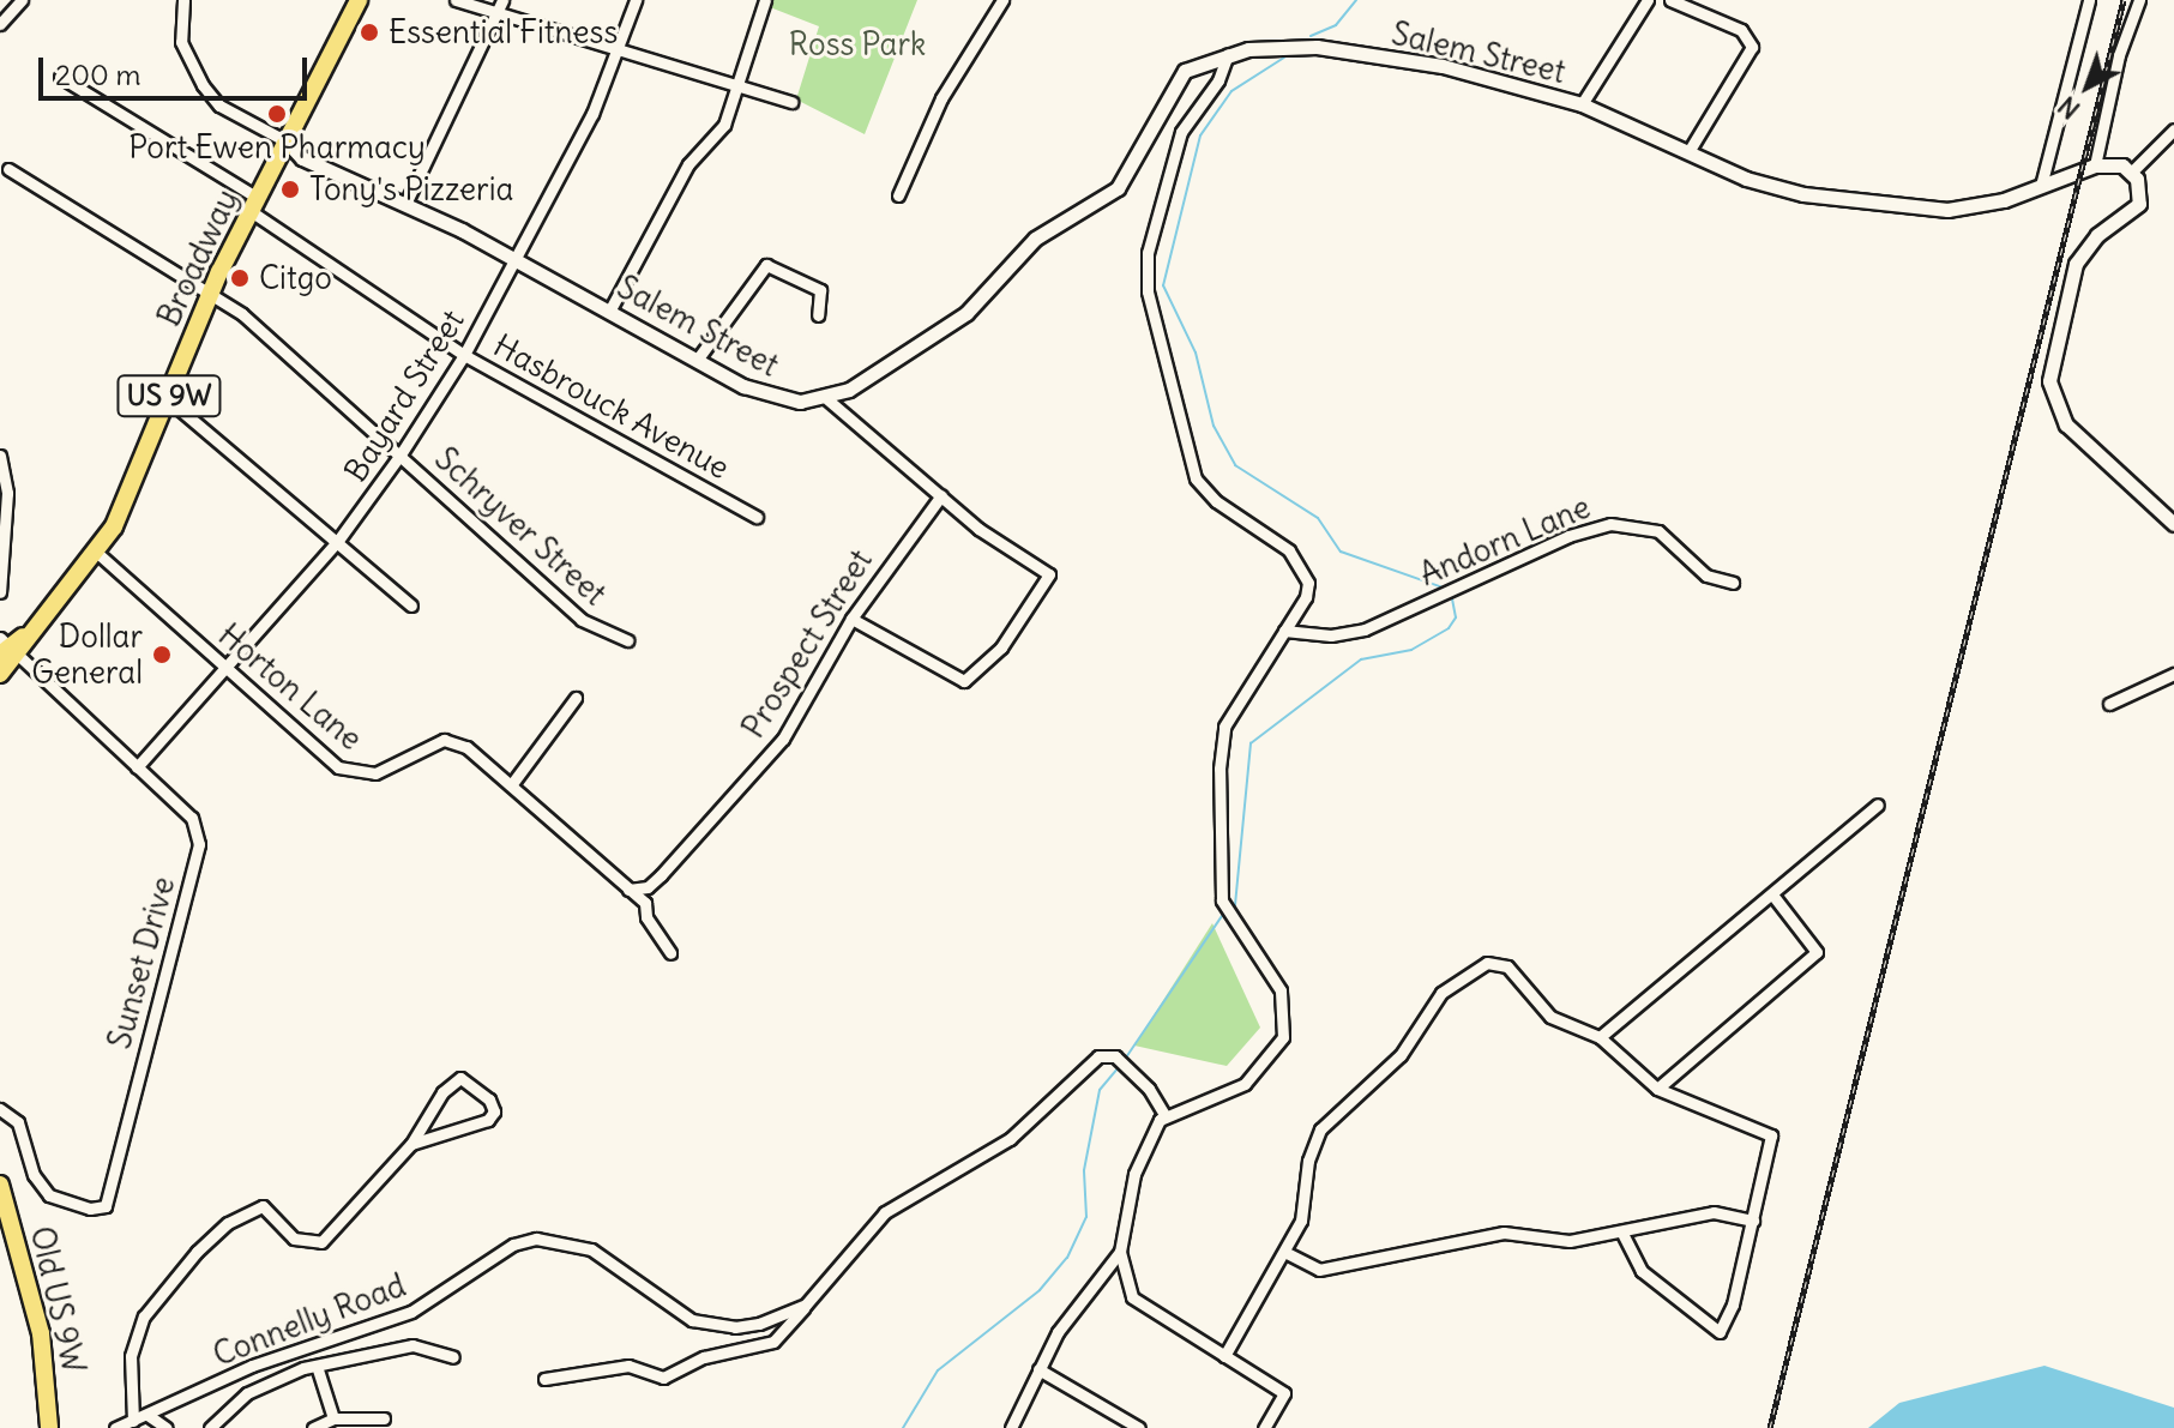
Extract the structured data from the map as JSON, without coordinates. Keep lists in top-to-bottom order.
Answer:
{
  "streets": {
    "highway": ["Broadway", "US 9W", "Old US 9W"],
    "street": [
      "Salem Street",
      "Bayard Street",
      "Hasbrouck Avenue",
      "Schryver Street",
      "Andorn Lane",
      "Prospect Street",
      "Horton Lane",
      "Sunset Drive",
      "Connelly Road"
    ]
  },
  "crossings": [
    ["Salem Street", "Broadway"],
    ["Salem Street", "Bayard Street"],
    ["Broadway", "Hasbrouck Avenue"],
    ["Broadway", "Schryver Street"],
    ["Broadway", "Horton Lane"],
    ["Broadway", "Sunset Drive"],
    ["Bayard Street", "Hasbrouck Avenue"],
    ["Bayard Street", "Schryver Street"],
    ["Bayard Street", "Horton Lane"],
    ["Bayard Street", "Sunset Drive"],
    ["Prospect Street", "Horton Lane"]
  ],
  "parks": ["Ross Park"],
  "places": [
    "Essential Fitness",
    "Port Ewen Pharmacy",
    "Tony's Pizzeria",
    "Citgo",
    "Dollar General"
  ],
  "scale_bar": "200 m",
  "north": "bottom left"
}
